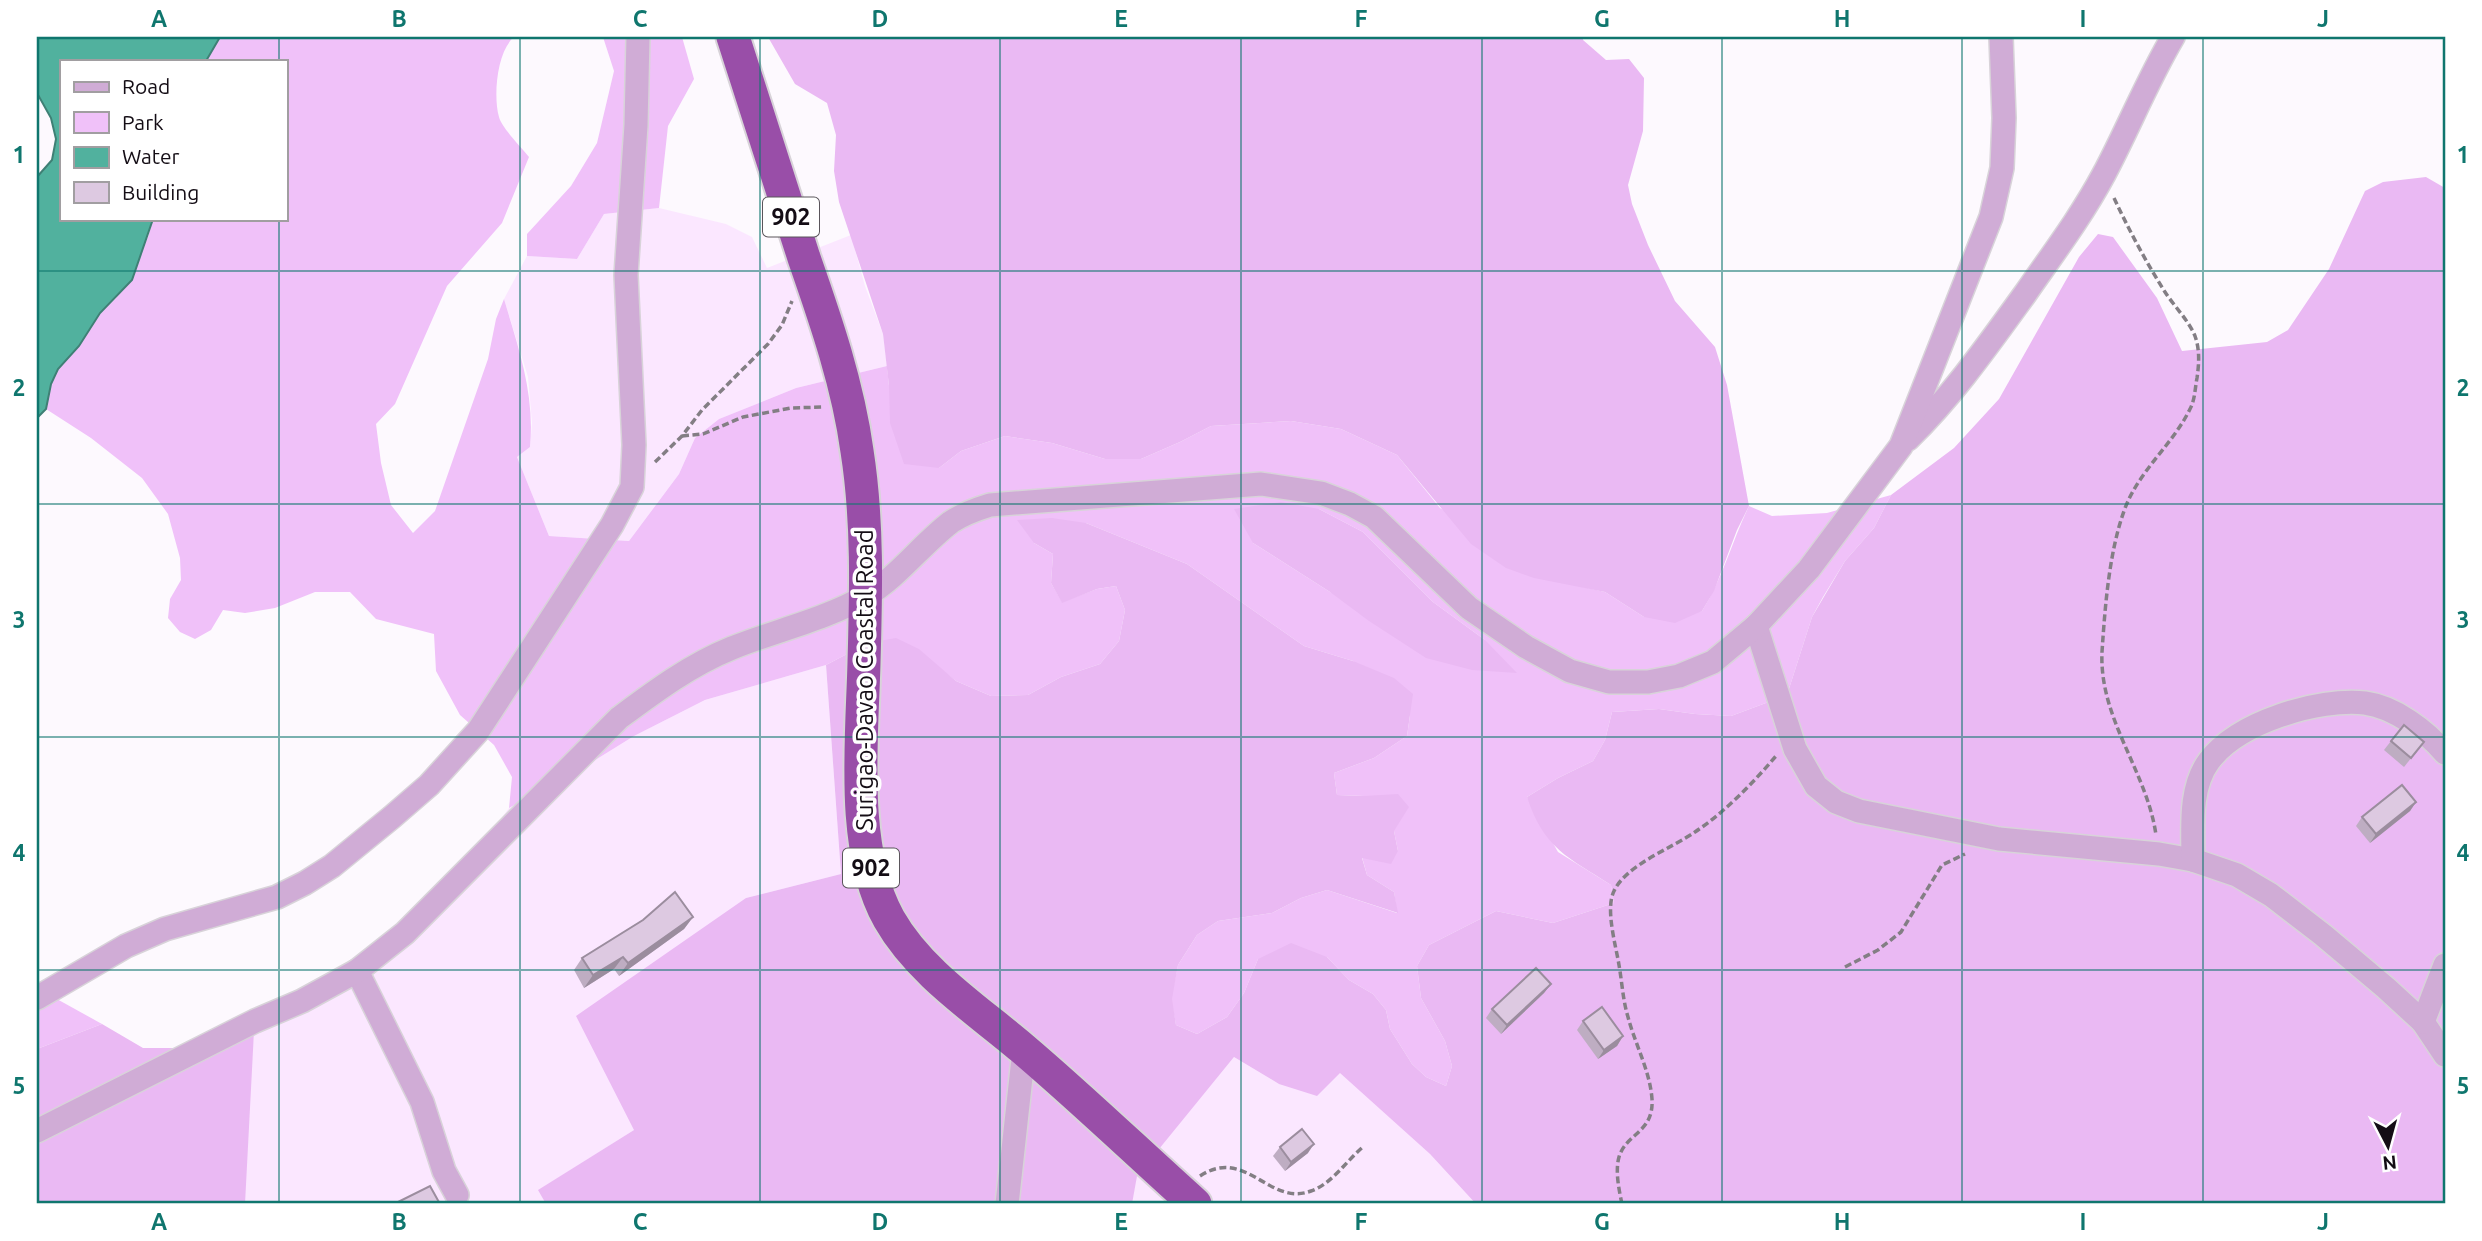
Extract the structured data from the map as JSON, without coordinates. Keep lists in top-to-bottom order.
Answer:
{
  "streets": {
    "highway": ["902", "Surigao-Davao Coastal Road"]
  },
  "legend": [
    "Road",
    "Park",
    "Water",
    "Building"
  ],
  "north": "bottom",
  "grid": {
    "columns": [
      "A",
      "B",
      "C",
      "D",
      "E",
      "F",
      "G",
      "H",
      "I",
      "J"
    ],
    "rows": [
      "1",
      "2",
      "3",
      "4",
      "5"
    ]
  }
}
